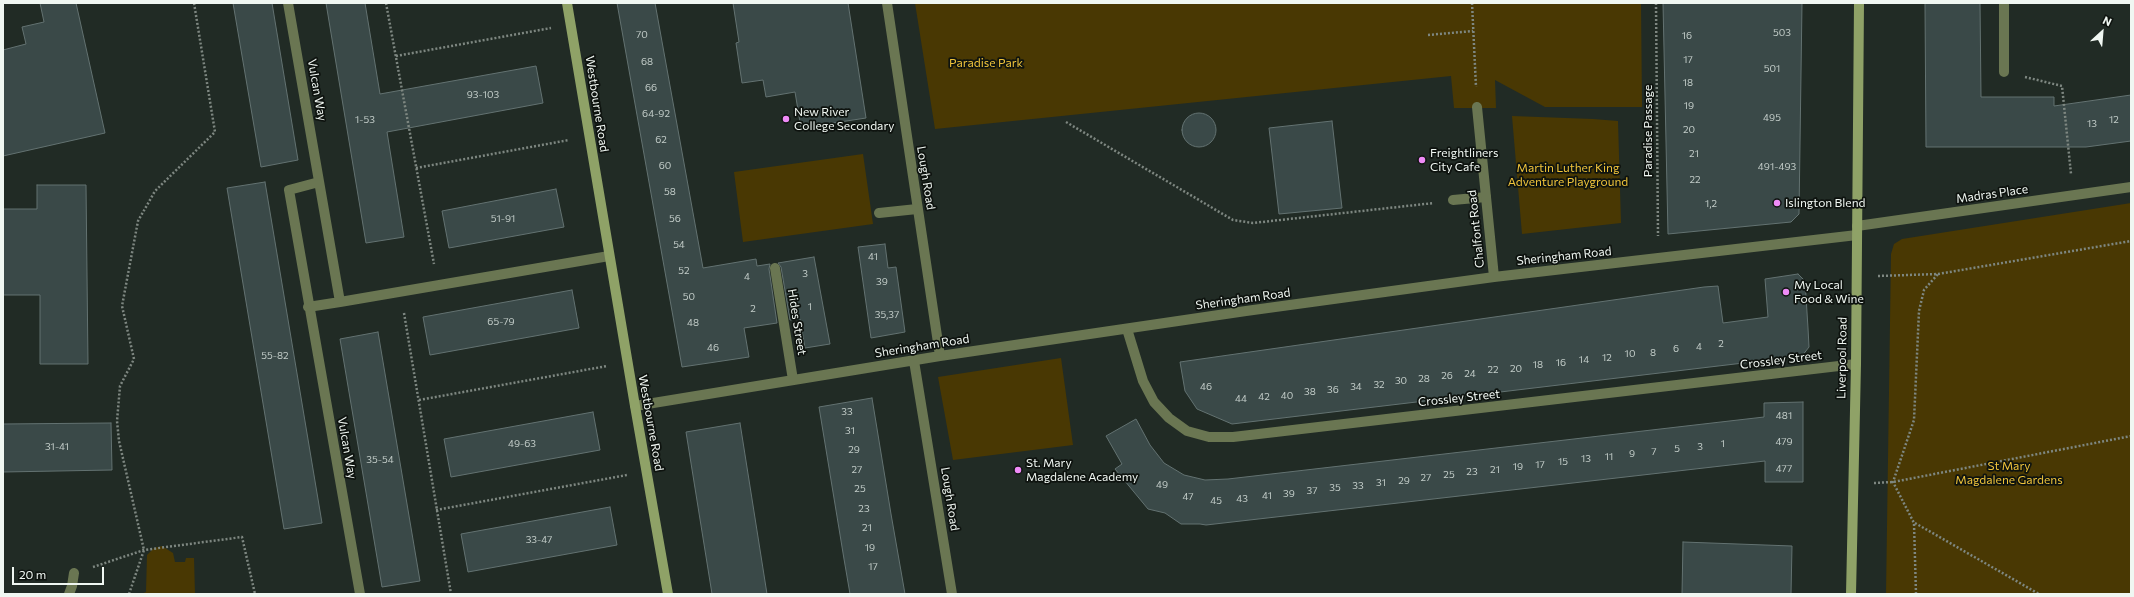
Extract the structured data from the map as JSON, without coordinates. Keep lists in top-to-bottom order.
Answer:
{
  "streets": {
    "street": [
      "Vulcan Way",
      "Westbourne Road",
      "Lough Road",
      "Madras Place",
      "Chalfont Road",
      "Sheringham Road",
      "Hides Street",
      "Liverpool Road",
      "Crossley Street"
    ],
    "path": ["Paradise Passage"]
  },
  "crossings": [
    ["Westbourne Road", "Sheringham Road"],
    ["Paradise Passage", "Sheringham Road"],
    ["Lough Road", "Sheringham Road"],
    ["Madras Place", "Sheringham Road"],
    ["Madras Place", "Liverpool Road"],
    ["Chalfont Road", "Sheringham Road"],
    ["Sheringham Road", "Hides Street"],
    ["Sheringham Road", "Liverpool Road"],
    ["Sheringham Road", "Crossley Street"],
    ["Liverpool Road", "Crossley Street"]
  ],
  "parks": ["Paradise Park", "Martin Luther King Adventure Playground", "St Mary Magdalene Gardens"],
  "places": [
    "New River College Secondary",
    "Freightliners City Cafe",
    "Islington Blend",
    "My Local Food & Wine",
    "St. Mary Magdalene Academy"
  ],
  "house_numbers": [
    "503",
    "70",
    "16",
    "17",
    "68",
    "501",
    "18",
    "66",
    "93-103",
    "19",
    "64-92",
    "495",
    "1-53",
    "12",
    "13",
    "20",
    "62",
    "21",
    "60",
    "491-493",
    "22",
    "58",
    "1,2",
    "51-91",
    "56",
    "54",
    "41",
    "52",
    "3",
    "4",
    "39",
    "50",
    "1",
    "2",
    "35,37",
    "65-79",
    "48",
    "2",
    "4",
    "46",
    "6",
    "8",
    "10",
    "55-82",
    "12",
    "14",
    "16",
    "18",
    "20",
    "22",
    "24",
    "26",
    "28",
    "30",
    "32",
    "46",
    "34",
    "36",
    "38",
    "40",
    "42",
    "44",
    "33",
    "481",
    "31",
    "479",
    "49-63",
    "1",
    "31-41",
    "3",
    "5",
    "29",
    "7",
    "9",
    "11",
    "13",
    "35-54",
    "15",
    "17",
    "19",
    "477",
    "27",
    "21",
    "23",
    "25",
    "27",
    "29",
    "31",
    "49",
    "33",
    "35",
    "25",
    "37",
    "39",
    "41",
    "47",
    "43",
    "45",
    "23",
    "21",
    "33-47",
    "19",
    "17"
  ],
  "scale_bar": "20 m",
  "north": "top right"
}
